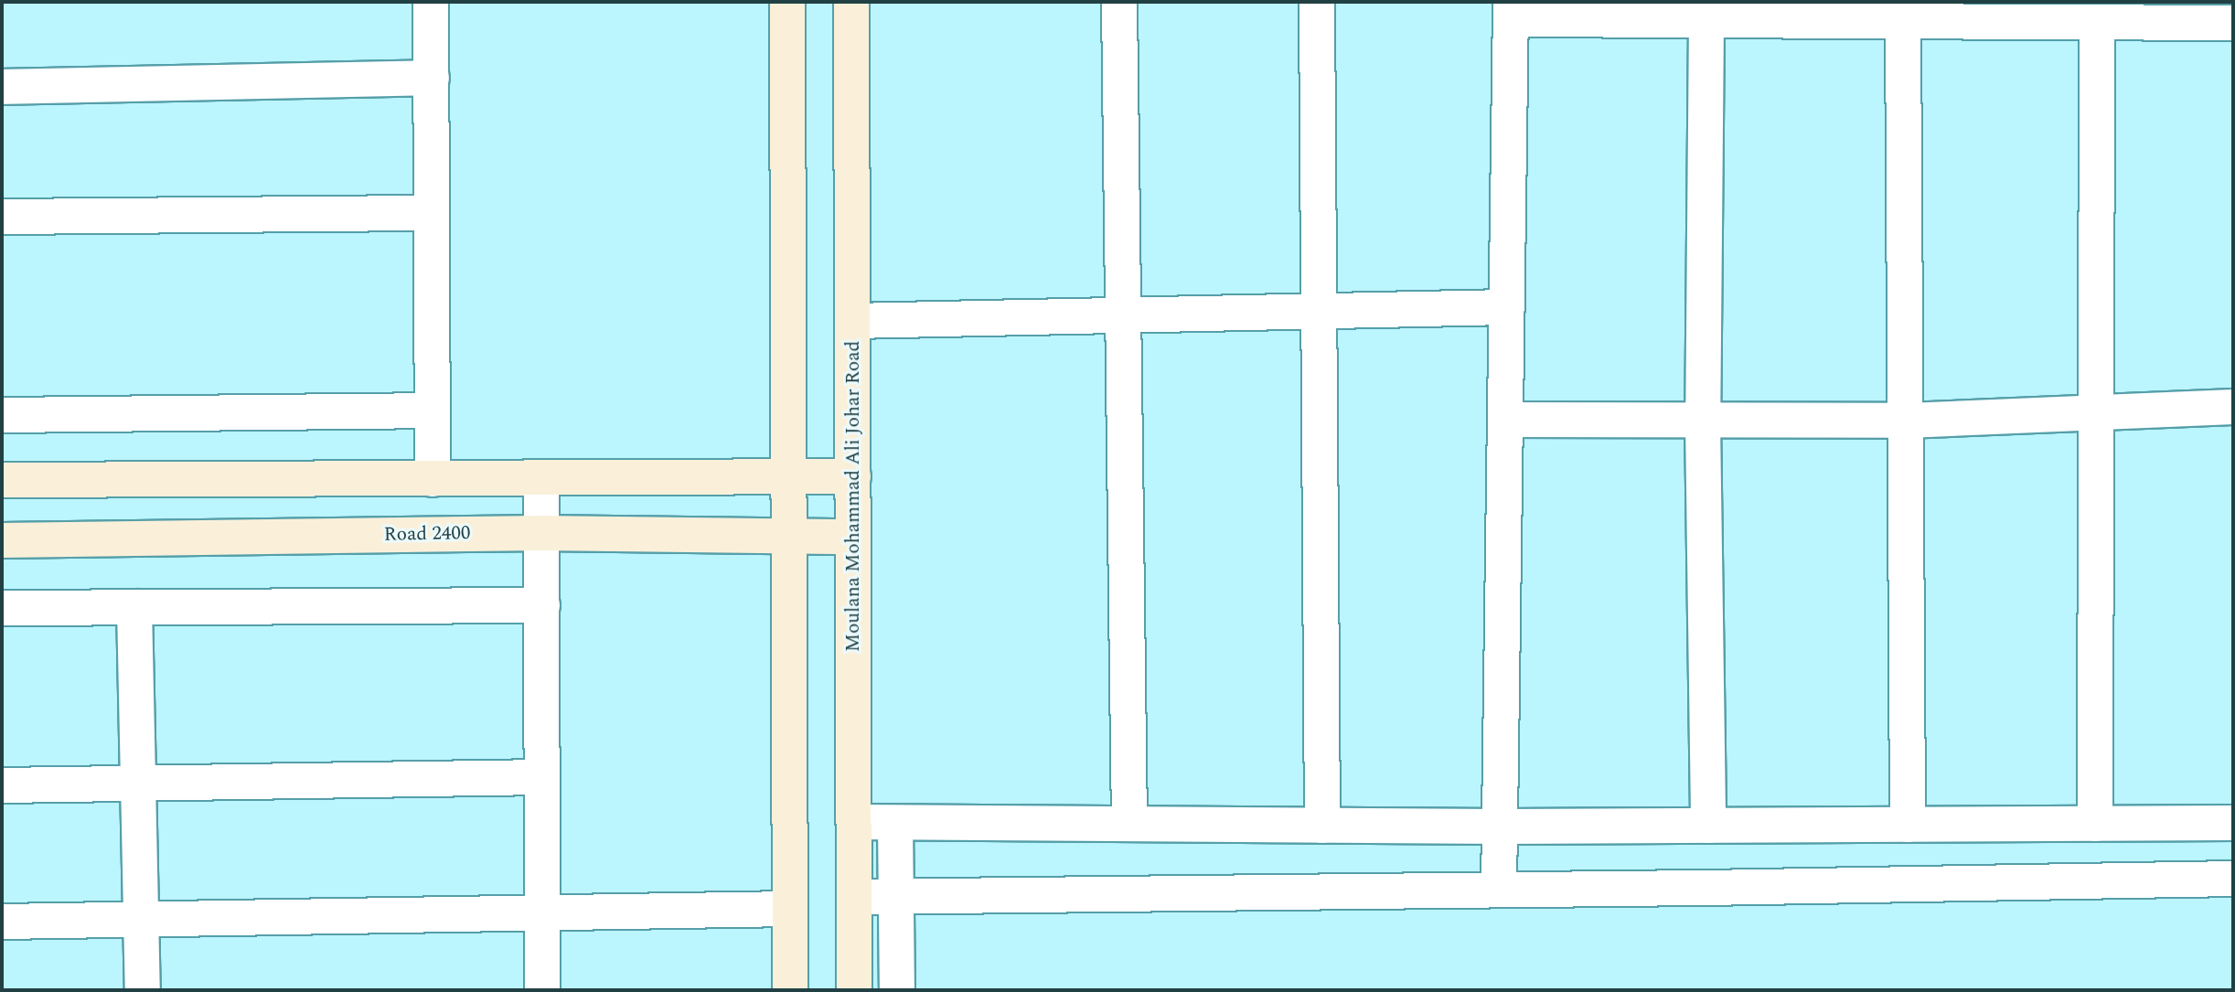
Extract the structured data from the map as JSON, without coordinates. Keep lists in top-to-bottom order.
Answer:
{
  "streets": {
    "main road": ["Moulana Mohammad Ali Johar Road", "Road 2400"]
  },
  "crossings": [
    ["Moulana Mohammad Ali Johar Road", "Road 2400"]
  ]
}
